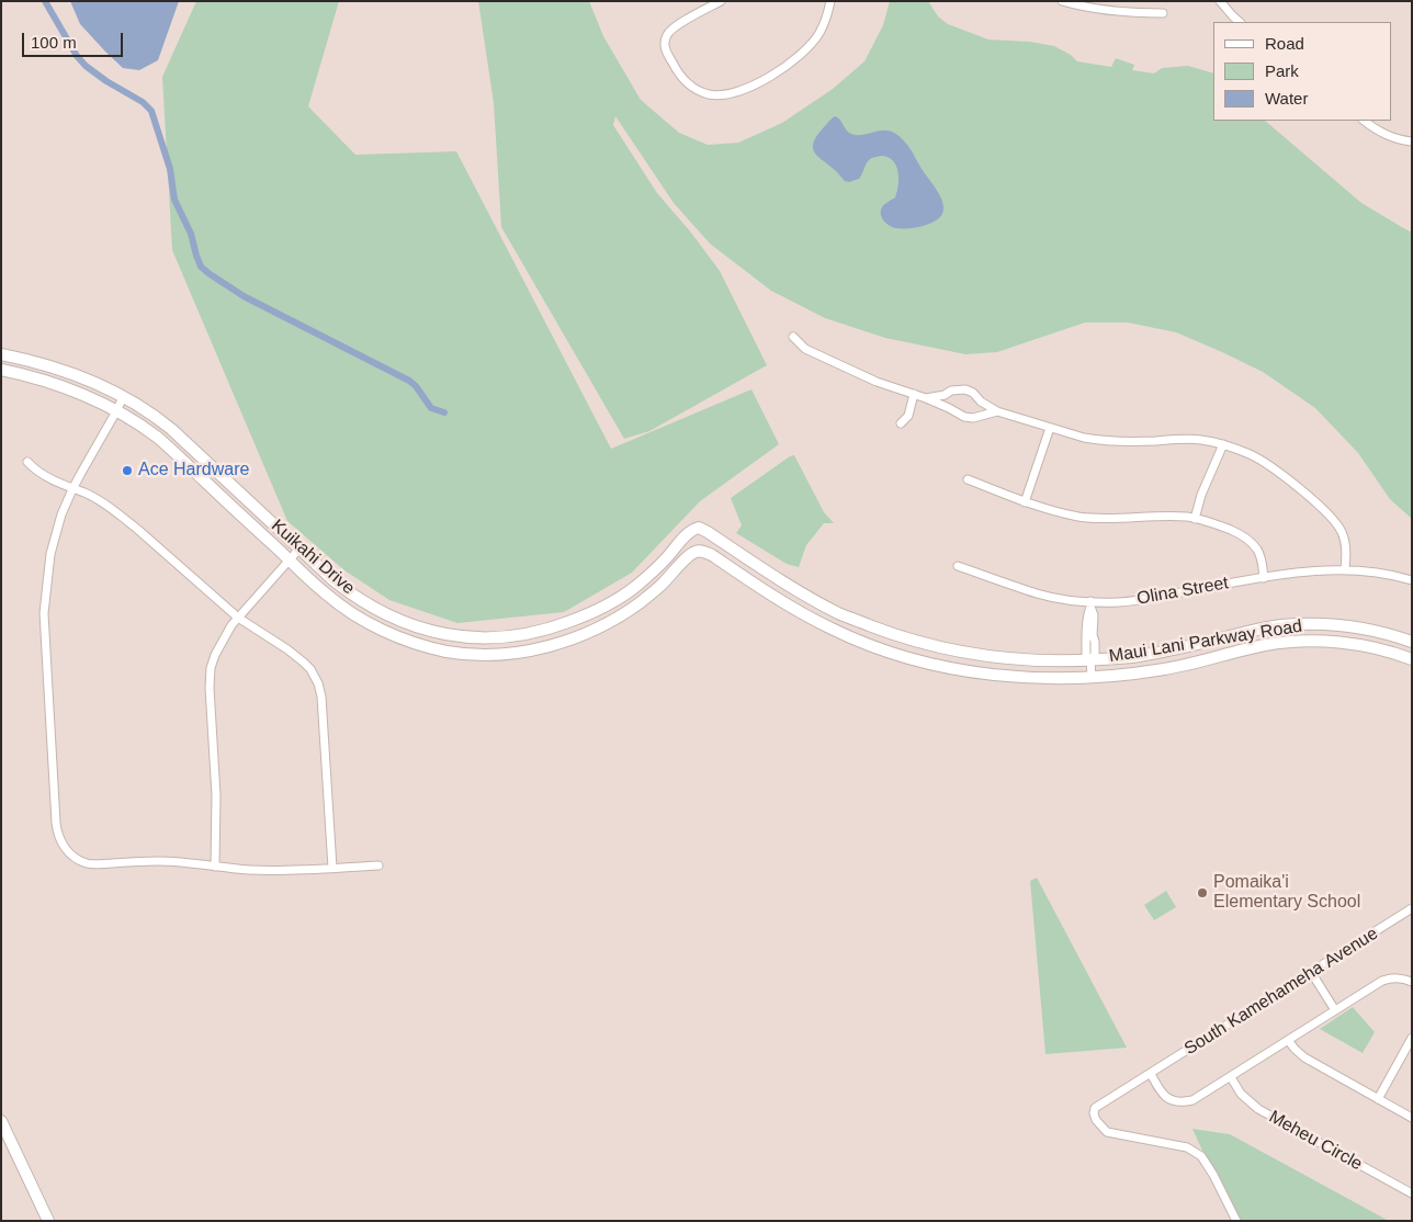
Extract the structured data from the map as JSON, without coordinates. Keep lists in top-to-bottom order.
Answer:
{
  "streets": {
    "main road": ["Kuikahi Drive", "Maui Lani Parkway Road"],
    "street": ["Olina Street", "South Kamehameha Avenue", "Meheu Circle"]
  },
  "crossings": [
    ["Kuikahi Drive", "Maui Lani Parkway Road"]
  ],
  "places": ["Ace Hardware", "Pomaika'i Elementary School"],
  "legend": ["Road", "Park", "Water"],
  "scale_bar": "100 m"
}
